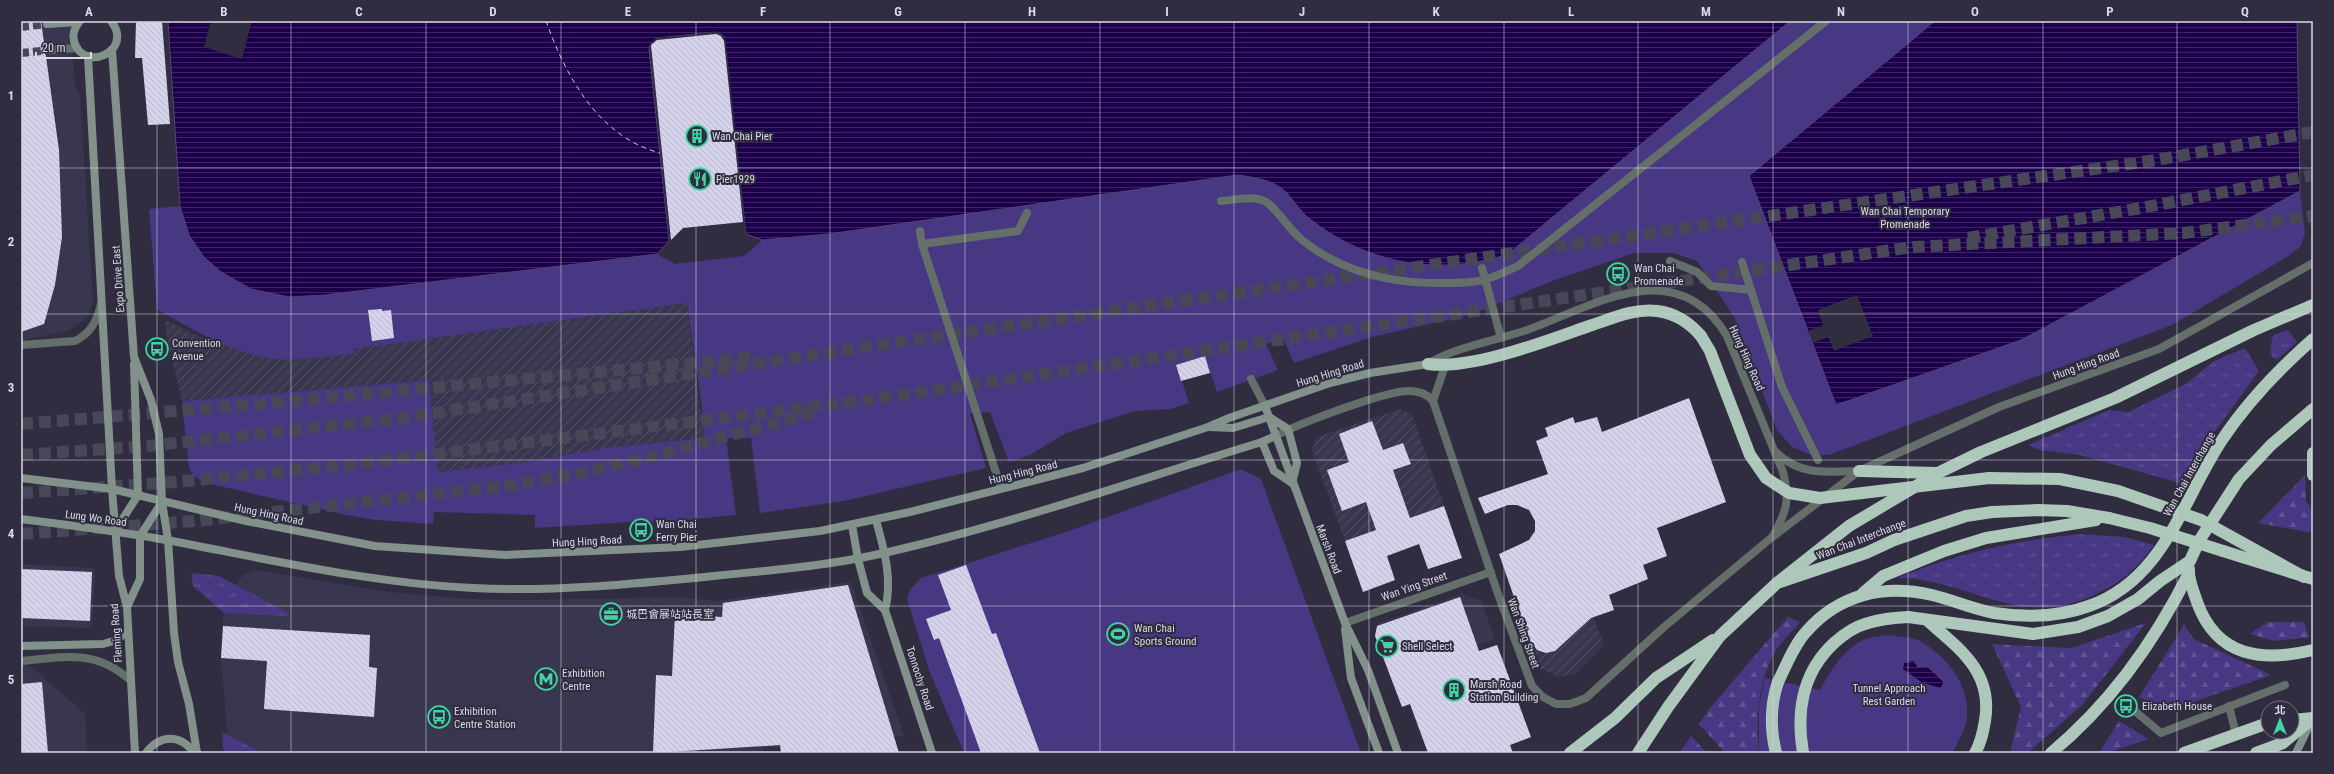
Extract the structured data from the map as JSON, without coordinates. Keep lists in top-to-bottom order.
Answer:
{
  "streets": {
    "highway": ["Wan Chai Interchange"],
    "main road": [
      "Expo Drive East",
      "Hung Hing Road",
      "Lung Wo Road",
      "Marsh Road",
      "Fleming Road",
      "Tonnochy Road"
    ],
    "street": ["Wan Ying Street", "Wan Shing Street"]
  },
  "crossings": [
    ["Expo Drive East", "Hung Hing Road"],
    ["Expo Drive East", "Fleming Road"],
    ["Hung Hing Road", "Marsh Road"],
    ["Hung Hing Road", "Wan Shing Street"],
    ["Hung Hing Road", "Tonnochy Road"],
    ["Lung Wo Road", "Fleming Road"],
    ["Marsh Road", "Wan Ying Street"],
    ["Wan Ying Street", "Wan Shing Street"]
  ],
  "parks": ["Wan Chai Temporary Promenade", "Tunnel Approach Rest Garden"],
  "places": {
    "building": ["Wan Chai Pier", "Marsh Road Station Building"],
    "restaurant": ["Pier1929"],
    "bus stop": [
      "Wan Chai Promenade",
      "Convention Avenue",
      "Wan Chai Ferry Pier",
      "Elizabeth House",
      "Exhibition Centre Station"
    ],
    "office": ["城巴會展站站長室"],
    "sports": ["Wan Chai Sports Ground"],
    "supermarket": ["Shell Select"],
    "metro station": ["Exhibition Centre"]
  },
  "scale_bar": "20 m",
  "north": "top",
  "grid": {
    "columns": [
      "A",
      "B",
      "C",
      "D",
      "E",
      "F",
      "G",
      "H",
      "I",
      "J",
      "K",
      "L",
      "M",
      "N",
      "O",
      "P",
      "Q"
    ],
    "rows": [
      "1",
      "2",
      "3",
      "4",
      "5"
    ]
  }
}
